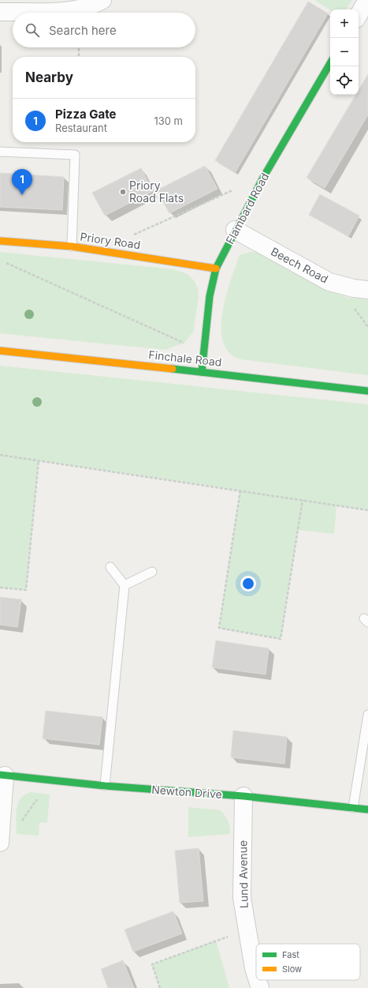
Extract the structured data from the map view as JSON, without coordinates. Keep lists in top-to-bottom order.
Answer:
{
  "streets": {
    "street": [
      "Flambard Road",
      "Priory Road",
      "Beech Road",
      "Finchale Road",
      "Newton Drive",
      "Lund Avenue"
    ]
  },
  "crossings": [
    ["Flambard Road", "Priory Road"],
    ["Flambard Road", "Beech Road"],
    ["Flambard Road", "Finchale Road"],
    ["Newton Drive", "Lund Avenue"]
  ],
  "places": ["Priory Road Flats"],
  "legend": ["Fast", "Slow"],
  "page": {
    "map_buttons": ["+", "−"],
    "search": "Search here",
    "heading": "Nearby",
    "list": [
      {
        "mark": "1",
        "name": "Pizza Gate",
        "note": "Restaurant",
        "value": "130 m"
      }
    ],
    "pins": "1"
  }
}
